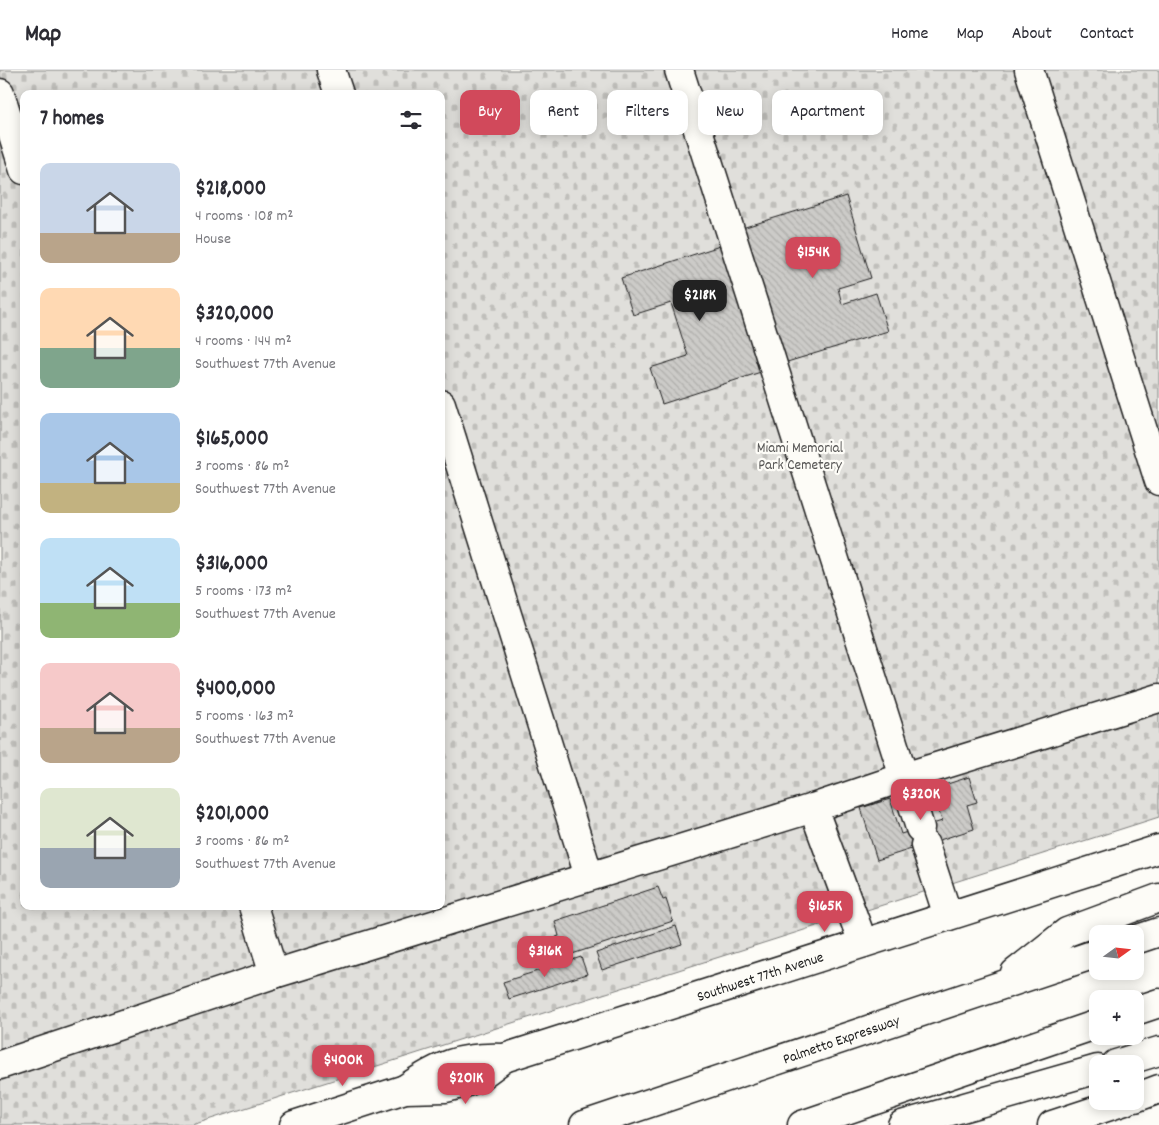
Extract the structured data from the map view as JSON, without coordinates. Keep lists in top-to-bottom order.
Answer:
{
  "streets": {
    "main road": ["Southwest 77th Avenue", "Palmetto Expressway"]
  },
  "parks": ["Miami Memorial Park Cemetery"],
  "north": "right",
  "page": {
    "header": "Map",
    "nav": [
      "Home",
      "Map",
      "About",
      "Contact"
    ],
    "chip": [
      "Buy",
      "Rent",
      "Filters",
      "New",
      "Apartment"
    ],
    "heading": "7 homes",
    "list": [
      {
        "name": "$218,000",
        "note": "4 rooms · 108 m² · House"
      },
      {
        "name": "$320,000",
        "note": "4 rooms · 144 m² · Southwest 77th Avenue"
      },
      {
        "name": "$165,000",
        "note": "3 rooms · 86 m² · Southwest 77th Avenue"
      },
      {
        "name": "$316,000",
        "note": "5 rooms · 173 m² · Southwest 77th Avenue"
      },
      {
        "name": "$400,000",
        "note": "5 rooms · 163 m² · Southwest 77th Avenue"
      },
      {
        "name": "$201,000",
        "note": "3 rooms · 86 m² · Southwest 77th Avenue"
      }
    ],
    "price": [
      "$154K",
      "$218K",
      "$320K",
      "$165K",
      "$316K",
      "$400K",
      "$201K"
    ],
    "map_buttons": ["+", "−"]
  }
}
